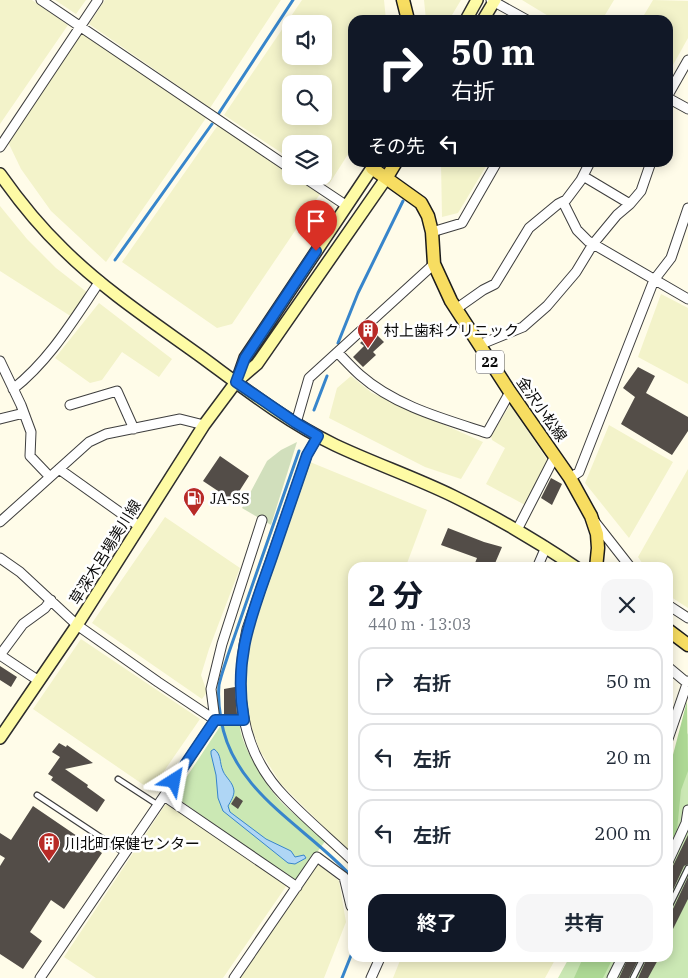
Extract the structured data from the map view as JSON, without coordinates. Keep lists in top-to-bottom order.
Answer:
{
  "streets": {
    "main road": ["22", "金沢小松線", "草深木呂場美川線"]
  },
  "crossings": [
    ["金沢小松線", "草深木呂場美川線"]
  ],
  "places": {
    "building": ["村上歯科クリニック", "川北町保健センター"],
    "fuel station": ["JA-SS"]
  },
  "page": {
    "turn": ["50 m", "右折"],
    "then": "その先",
    "heading": ["2 分", "440 m · 13:03"],
    "list": [
      {
        "name": "右折",
        "value": "50 m"
      },
      {
        "name": "左折",
        "value": "20 m"
      },
      {
        "name": "左折",
        "value": "200 m"
      }
    ],
    "buttons": ["終了", "共有"]
  }
}
